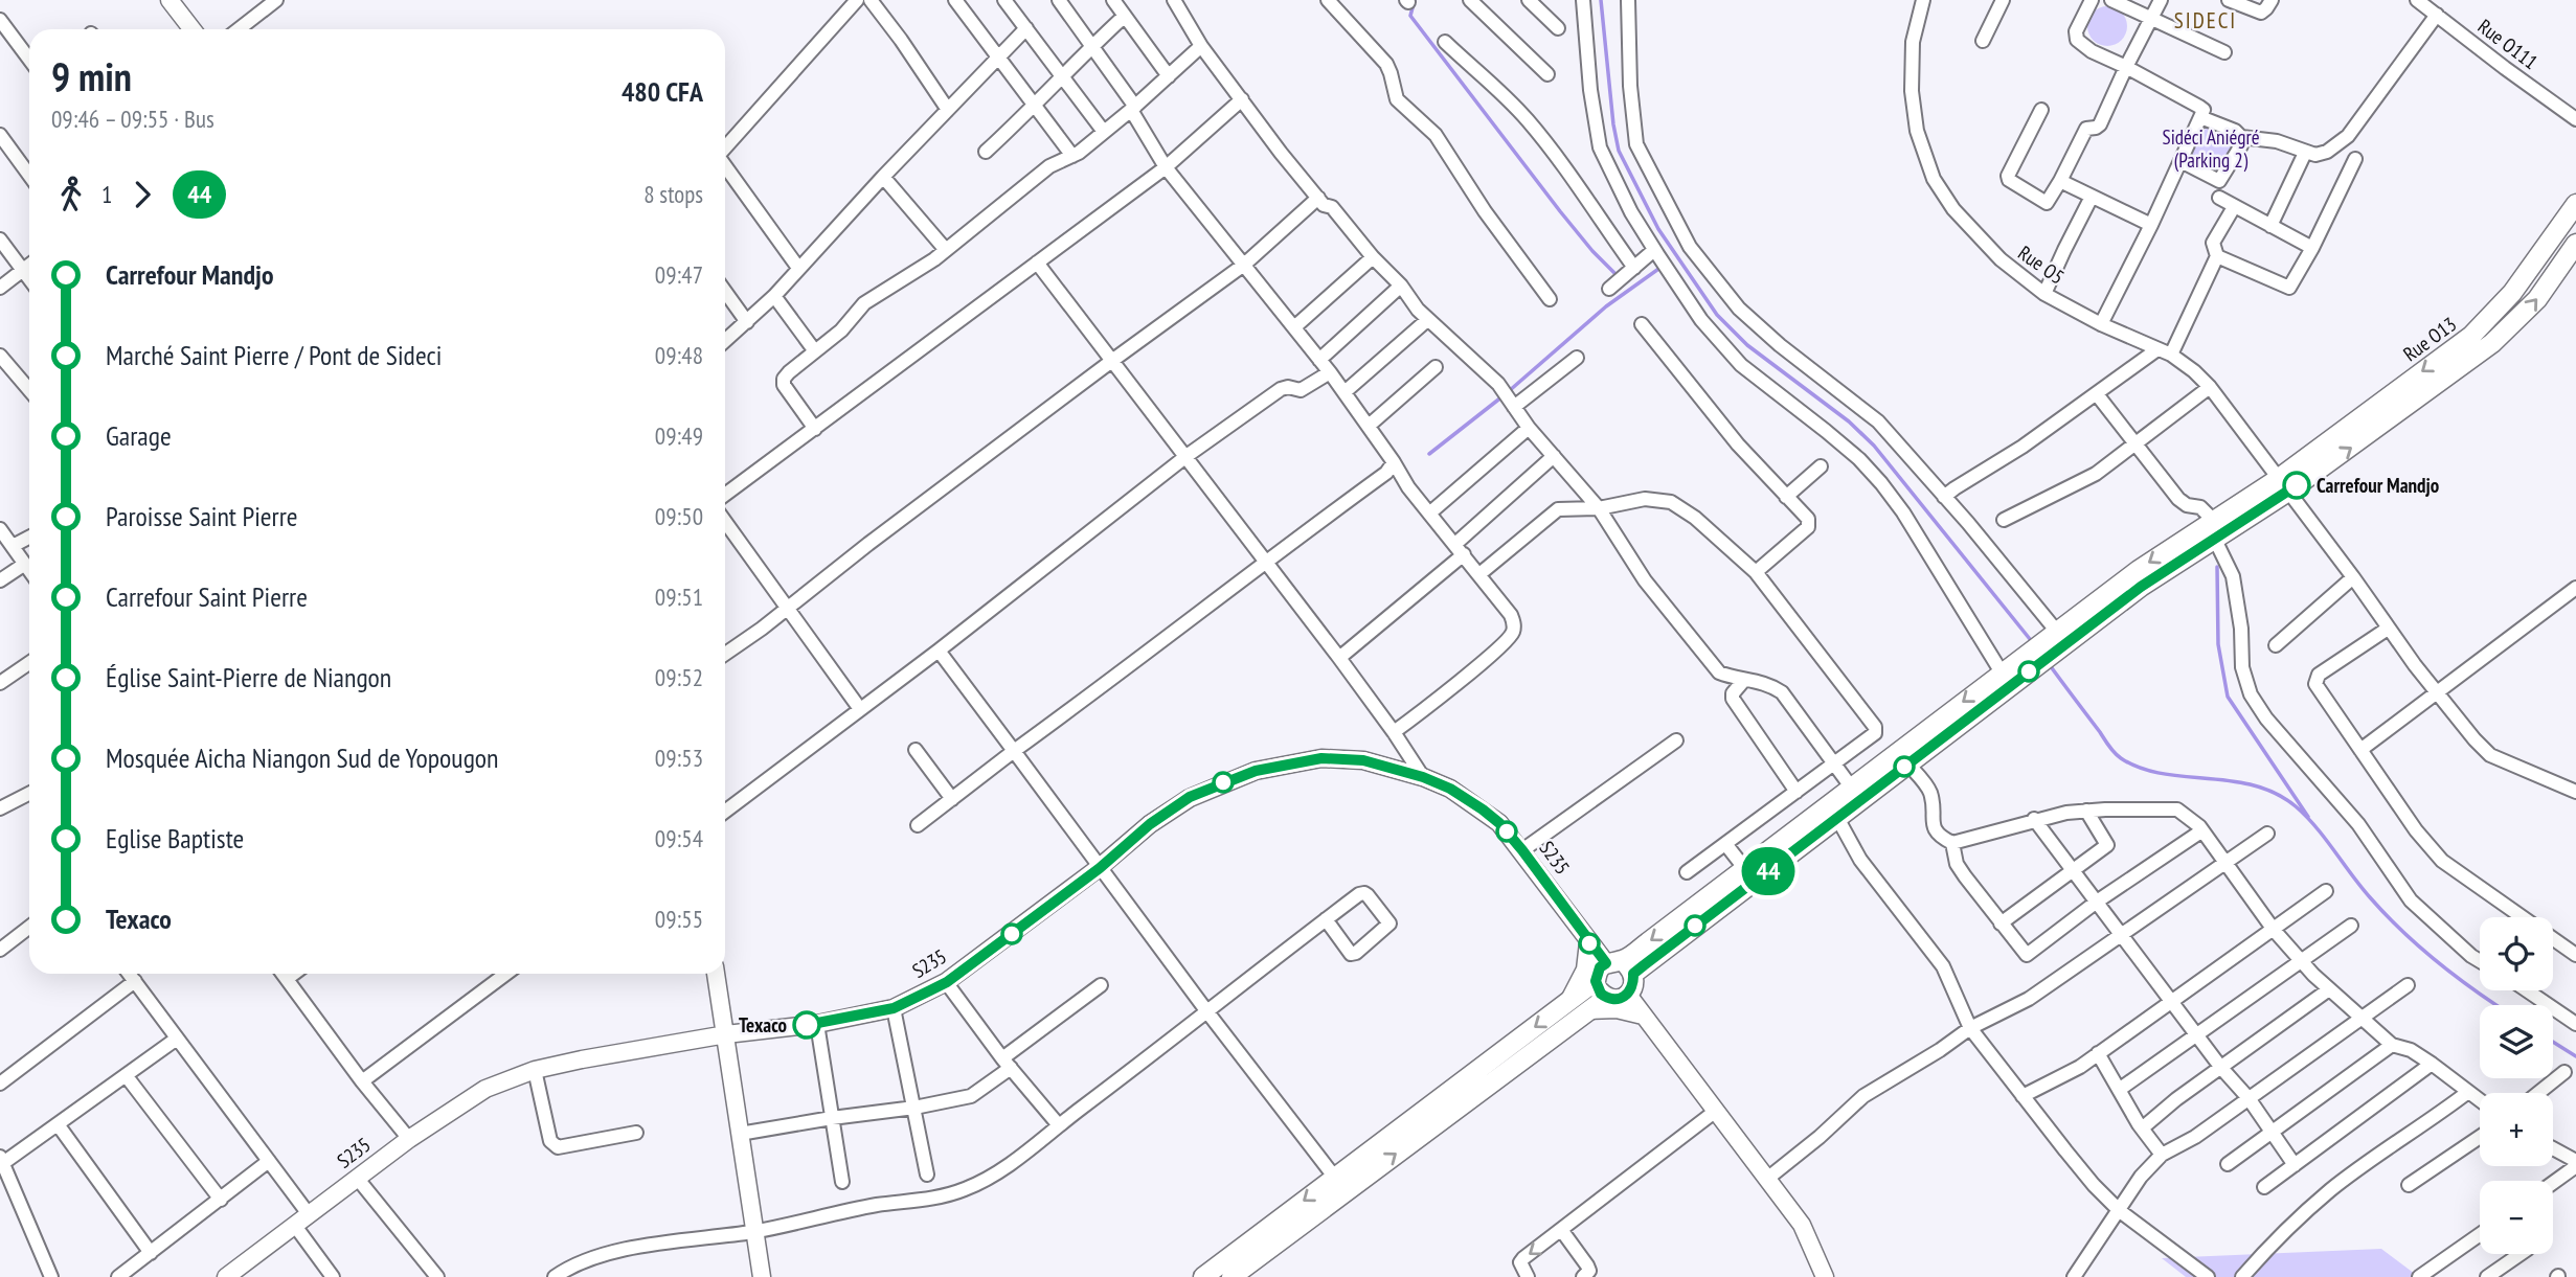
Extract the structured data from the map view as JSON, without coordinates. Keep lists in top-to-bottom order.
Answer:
{
  "streets": {
    "main road": ["Rue O13"],
    "street": ["Rue O111", "Rue O5", "S235"]
  },
  "crossings": [
    ["Rue O5", "Rue O13"]
  ],
  "districts": ["SIDECI"],
  "parks": ["Sidéci Aniégré (Parking 2)"],
  "places": ["Carrefour Mandjo", "Texaco"],
  "lines": ["bus line 44"],
  "page": {
    "on_map": "44",
    "heading": ["9 min", "09:46 – 09:55 · Bus", "480 CFA"],
    "legs": ["1", "44", "8 stops"],
    "list": [
      {
        "name": "Carrefour Mandjo",
        "value": "09:47"
      },
      {
        "name": "Marché Saint Pierre / Pont de Sideci",
        "value": "09:48"
      },
      {
        "name": "Garage",
        "value": "09:49"
      },
      {
        "name": "Paroisse Saint Pierre",
        "value": "09:50"
      },
      {
        "name": "Carrefour Saint Pierre",
        "value": "09:51"
      },
      {
        "name": "Église Saint-Pierre de Niangon",
        "value": "09:52"
      },
      {
        "name": "Mosquée Aicha Niangon Sud de Yopougon",
        "value": "09:53"
      },
      {
        "name": "Eglise Baptiste",
        "value": "09:54"
      },
      {
        "name": "Texaco",
        "value": "09:55"
      }
    ],
    "map_buttons": ["+", "−"]
  }
}
